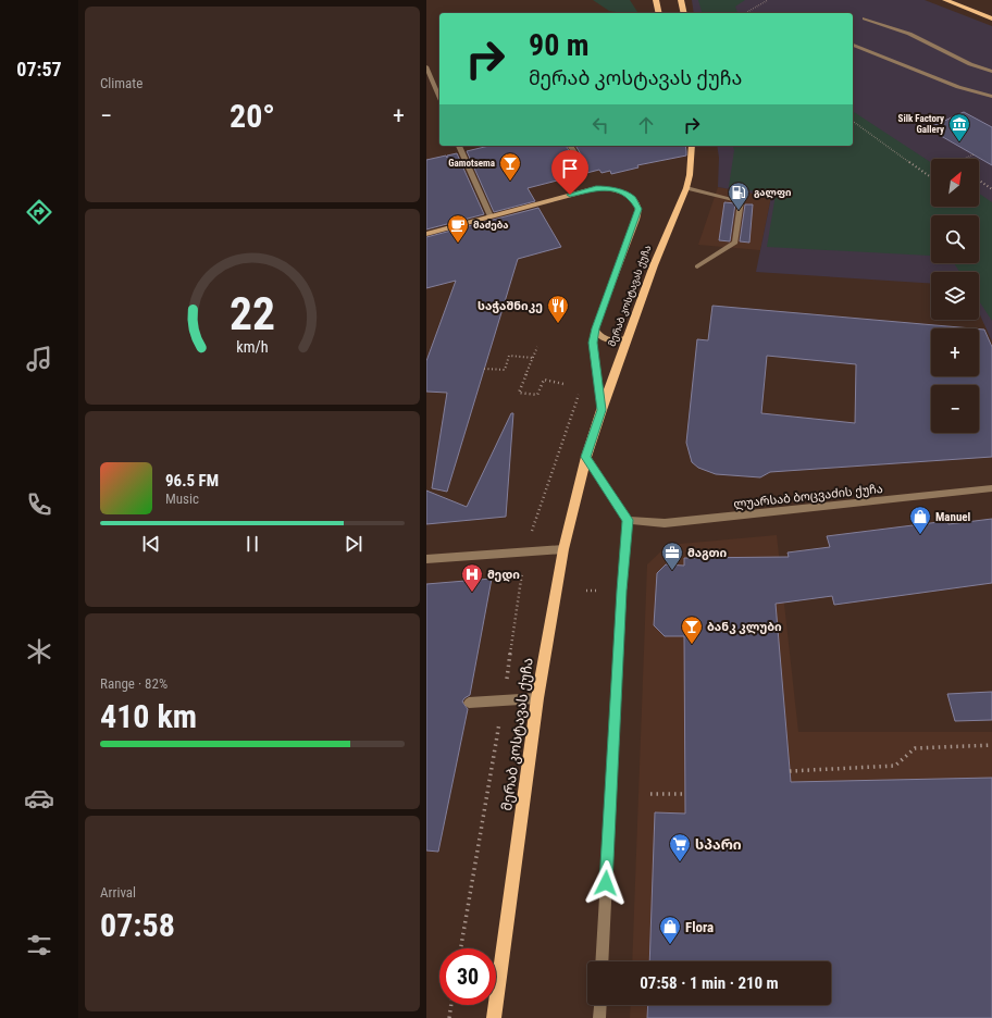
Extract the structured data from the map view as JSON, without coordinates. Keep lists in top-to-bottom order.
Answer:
{
  "streets": {
    "main road": ["მერაბ კოსტავას ქუჩა"],
    "street": ["ლუარსაბ ბოცვაძის ქუჩა"]
  },
  "places": {
    "museum": ["Silk Factory Gallery"],
    "bar": ["Gamotsema", "ბანკ კლუბი"],
    "fuel station": ["გალფი"],
    "cafe": ["მაძება"],
    "restaurant": ["საჭაშნიკე"],
    "shop": ["Manuel", "Flora"],
    "office": ["მაგთი"],
    "hospital": ["მედი"],
    "supermarket": ["სპარი"]
  },
  "north": "top right",
  "page": {
    "tabs": "07:57",
    "tile": [
      "Climate",
      ["Range · 82%", "410 km"],
      ["Arrival", "07:58"]
    ],
    "turn": ["90 m", "მერაბ კოსტავას ქუჩა"],
    "heat": ["−", "20°", "+"],
    "map_buttons": ["+", "−"],
    "song": ["96.5 FM", "Music"],
    "limit": "30",
    "trip": "07:58 · 1 min · 210 m",
    "gauge": ["22", "km/h"]
  }
}
